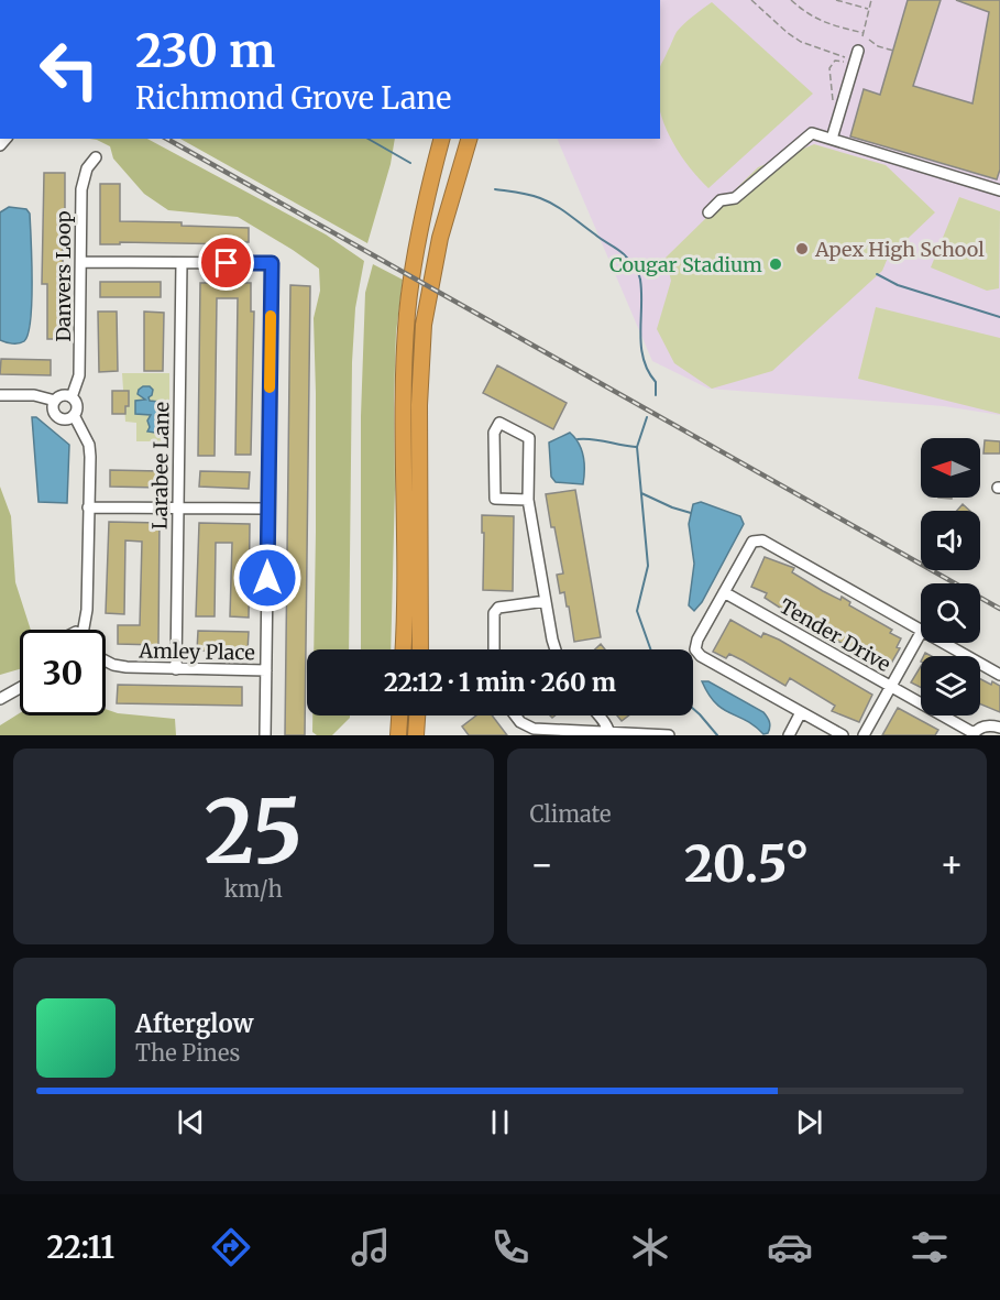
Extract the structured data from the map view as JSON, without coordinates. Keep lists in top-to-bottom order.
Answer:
{
  "streets": {
    "street": [
      "Danvers Loop",
      "Larabee Lane",
      "Tender Drive",
      "Amley Place"
    ]
  },
  "crossings": [
    ["Larabee Lane", "Amley Place"]
  ],
  "places": ["Apex High School", "Cougar Stadium"],
  "north": "left",
  "page": {
    "turn": ["230 m", "Richmond Grove Lane"],
    "limit": "30",
    "trip": "22:12 · 1 min · 260 m",
    "tile": [
      ["25", "km/h"],
      "Climate"
    ],
    "heat": ["−", "20.5°", "+"],
    "song": ["Afterglow", "The Pines"],
    "tabs": "22:11"
  }
}
